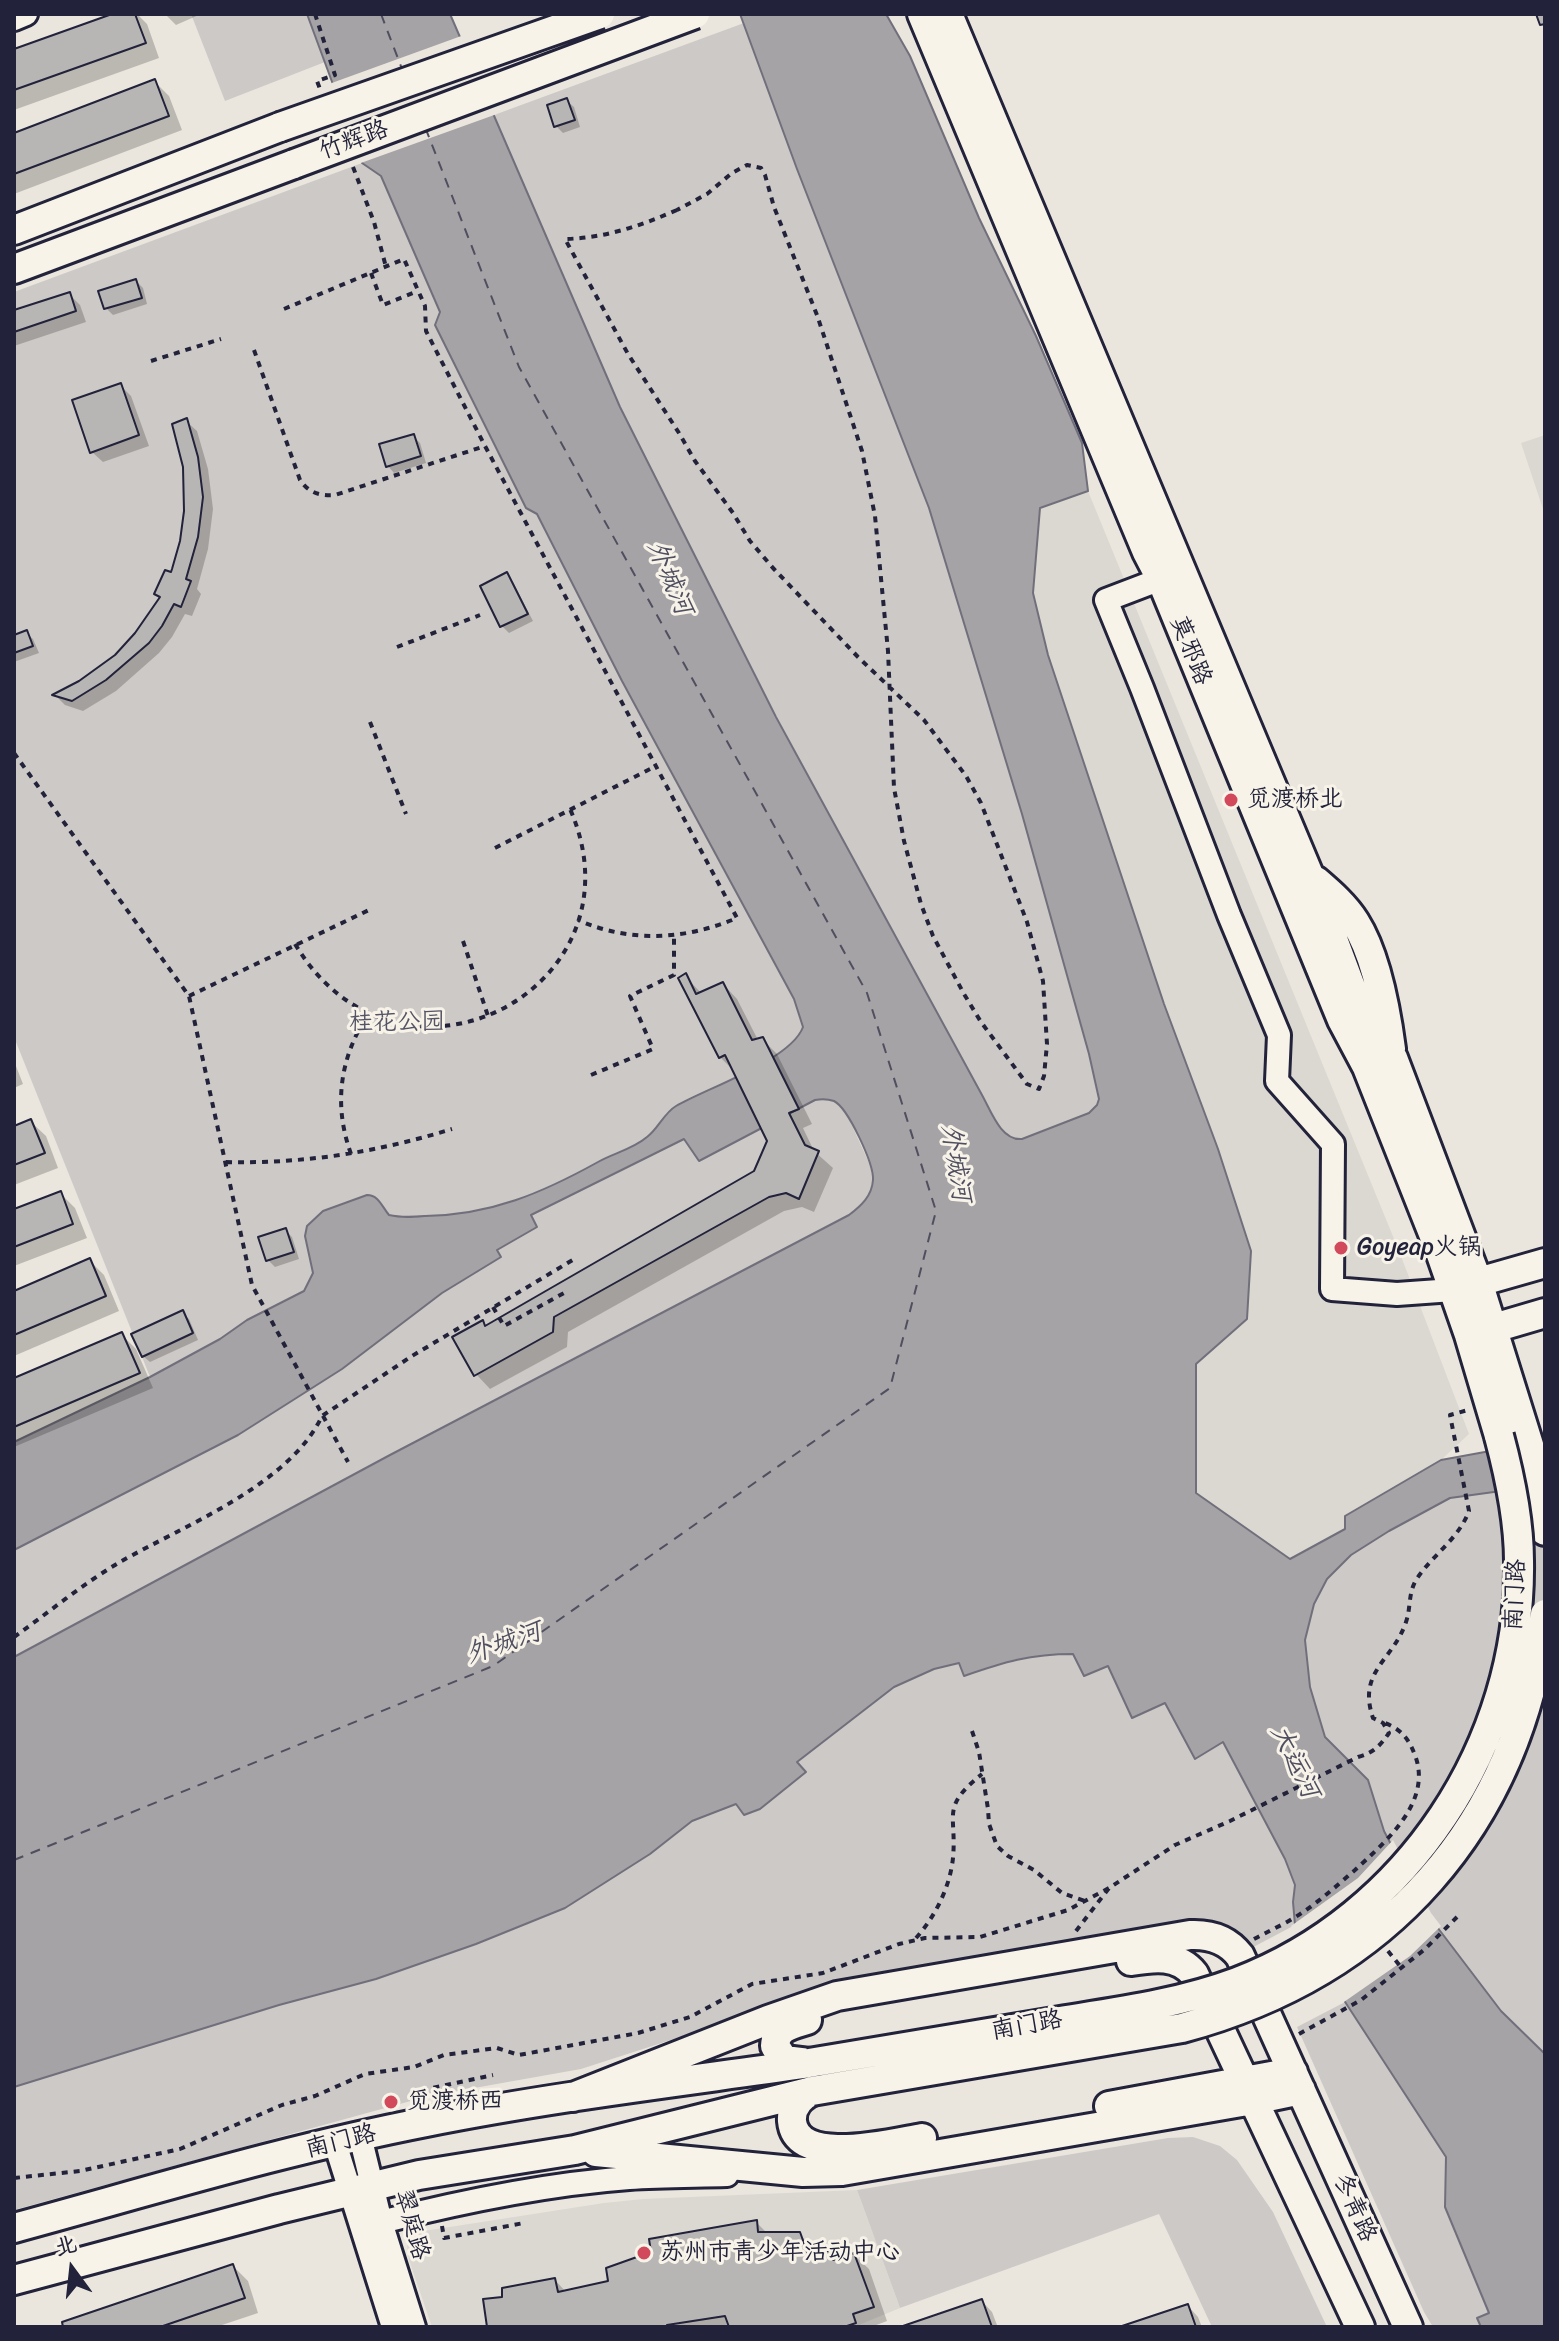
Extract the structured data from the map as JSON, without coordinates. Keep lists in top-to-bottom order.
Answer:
{
  "streets": {
    "main road": [
      "竹辉路",
      "莫邪路",
      "南门路",
      "冬青路"
    ],
    "street": ["翠庭路"]
  },
  "crossings": [
    ["莫邪路", "南门路"],
    ["南门路", "冬青路"],
    ["南门路", "翠庭路"]
  ],
  "water": ["外城河", "大运河"],
  "parks": ["桂花公园"],
  "places": [
    "觅渡桥北",
    "Goyeap火锅",
    "觅渡桥西",
    "苏州市青少年活动中心"
  ],
  "north": "top"
}
